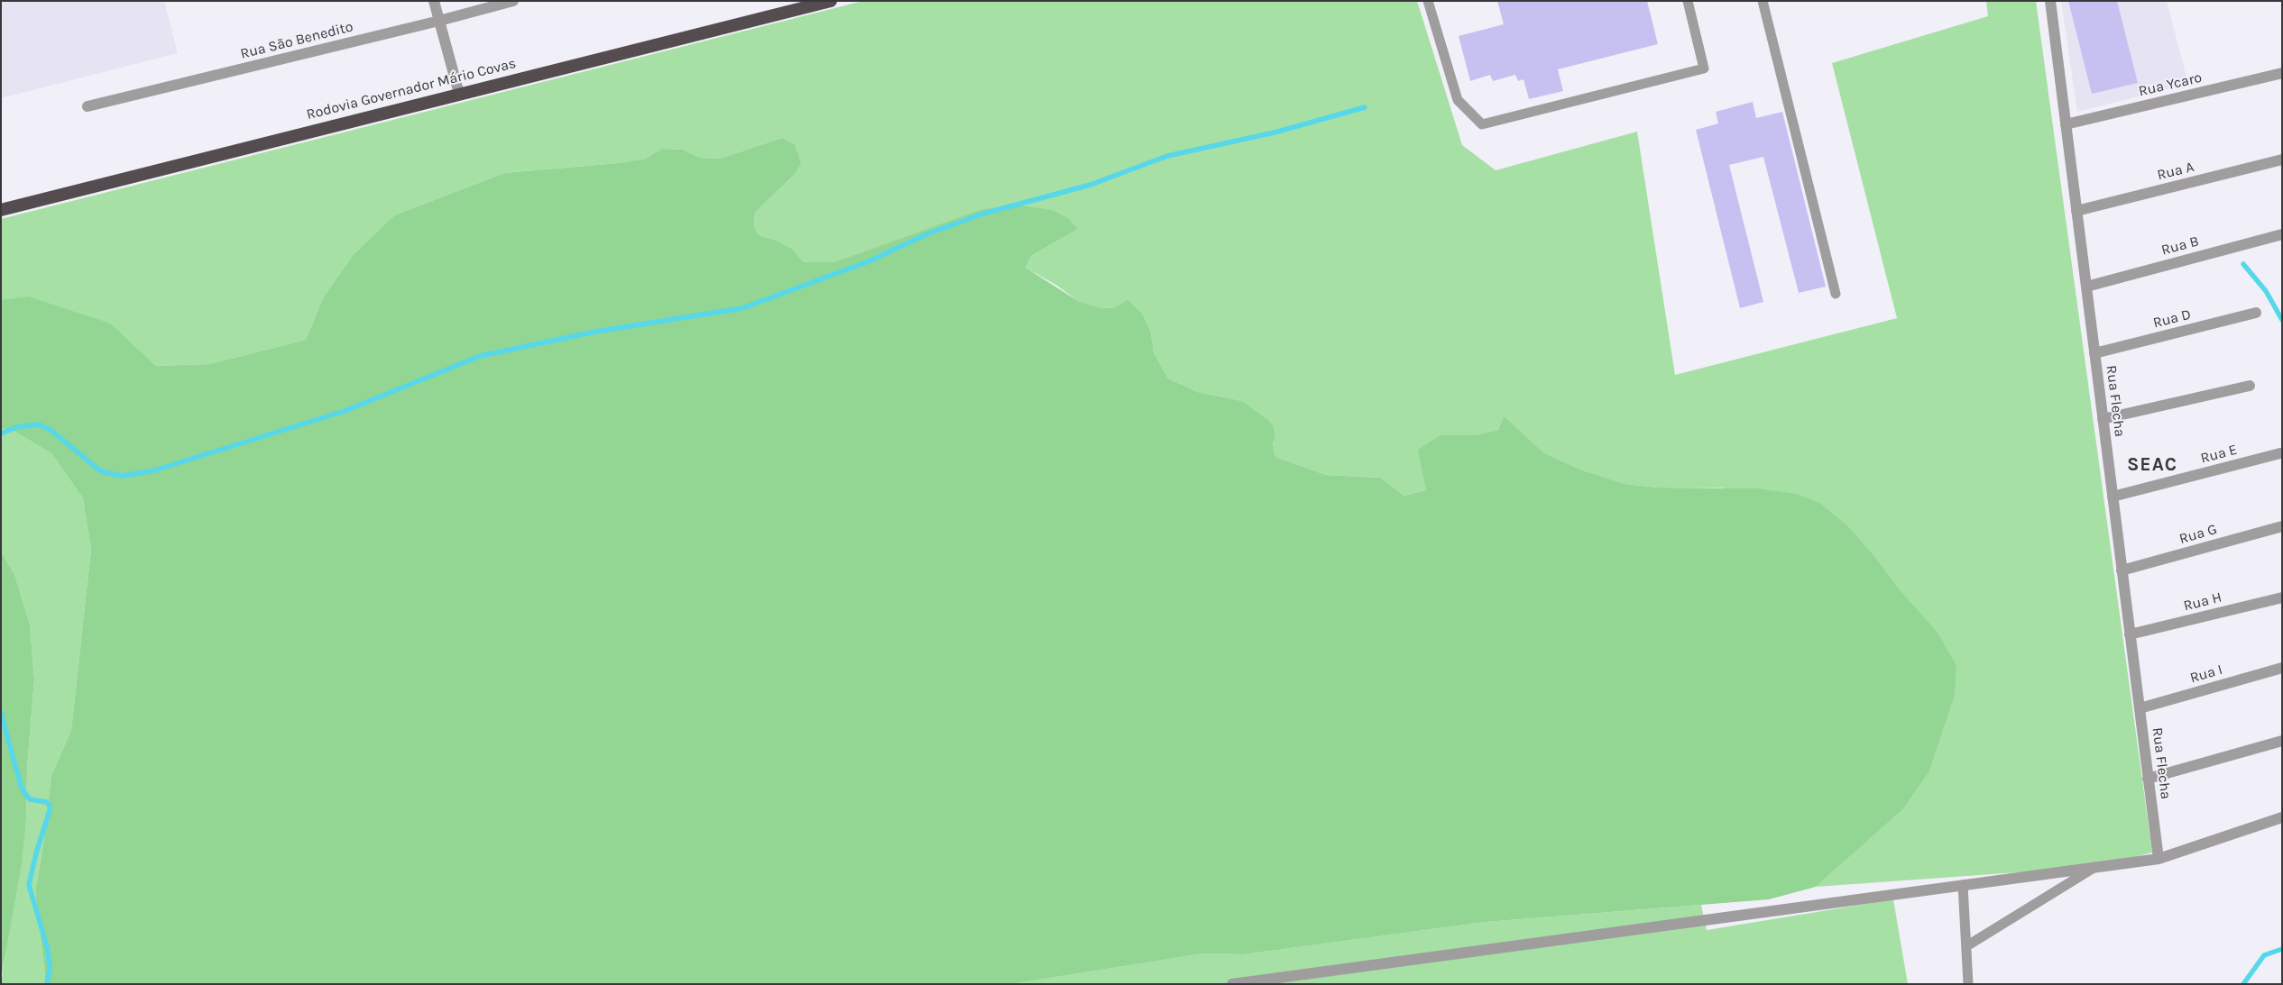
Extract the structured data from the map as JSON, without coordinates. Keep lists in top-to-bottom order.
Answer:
{
  "streets": {
    "highway": ["Rodovia Governador Mário Covas"],
    "street": [
      "Rua São Benedito",
      "Rua Ycaro",
      "Rua A",
      "Rua B",
      "Rua D",
      "Rua Flecha",
      "Rua E",
      "Rua G",
      "Rua H",
      "Rua I"
    ]
  },
  "crossings": [
    ["Rua Ycaro", "Rua Flecha"],
    ["Rua A", "Rua Flecha"],
    ["Rua B", "Rua Flecha"],
    ["Rua D", "Rua Flecha"],
    ["Rua Flecha", "Rua E"],
    ["Rua Flecha", "Rua G"],
    ["Rua Flecha", "Rua H"],
    ["Rua Flecha", "Rua I"]
  ],
  "districts": ["SEAC"]
}
